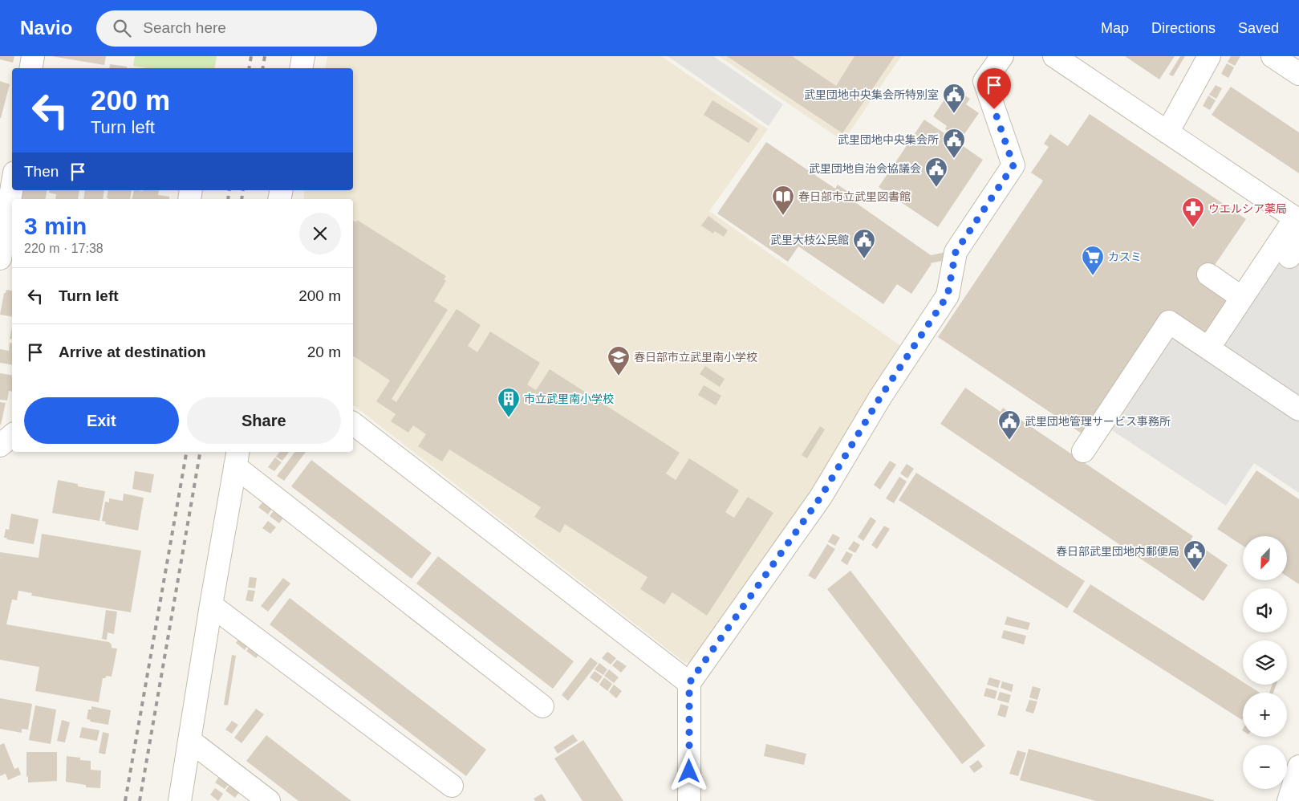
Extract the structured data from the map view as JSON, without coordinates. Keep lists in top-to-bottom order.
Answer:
{
  "places": {
    "public building": [
      "武里団地中央集会所特別室",
      "武里団地中央集会所",
      "武里団地自治会協議会",
      "武里大枝公民館",
      "武里団地管理サービス事務所",
      "春日部武里団地内郵便局"
    ],
    "library": ["春日部市立武里図書館"],
    "pharmacy": ["ウエルシア薬局"],
    "supermarket": ["カスミ"],
    "school or university": ["春日部市立武里南小学校"],
    "building": ["市立武里南小学校"]
  },
  "north": "bottom left",
  "page": {
    "header": "Navio",
    "search": "Search here",
    "nav": ["Map", "Directions", "Saved"],
    "turn": ["200 m", "Turn left"],
    "then": "Then",
    "heading": ["3 min", "220 m · 17:38"],
    "list": [
      {
        "name": "Turn left",
        "value": "200 m"
      },
      {
        "name": "Arrive at destination",
        "value": "20 m"
      }
    ],
    "buttons": ["Exit", "Share"],
    "map_buttons": ["+", "−"]
  }
}
